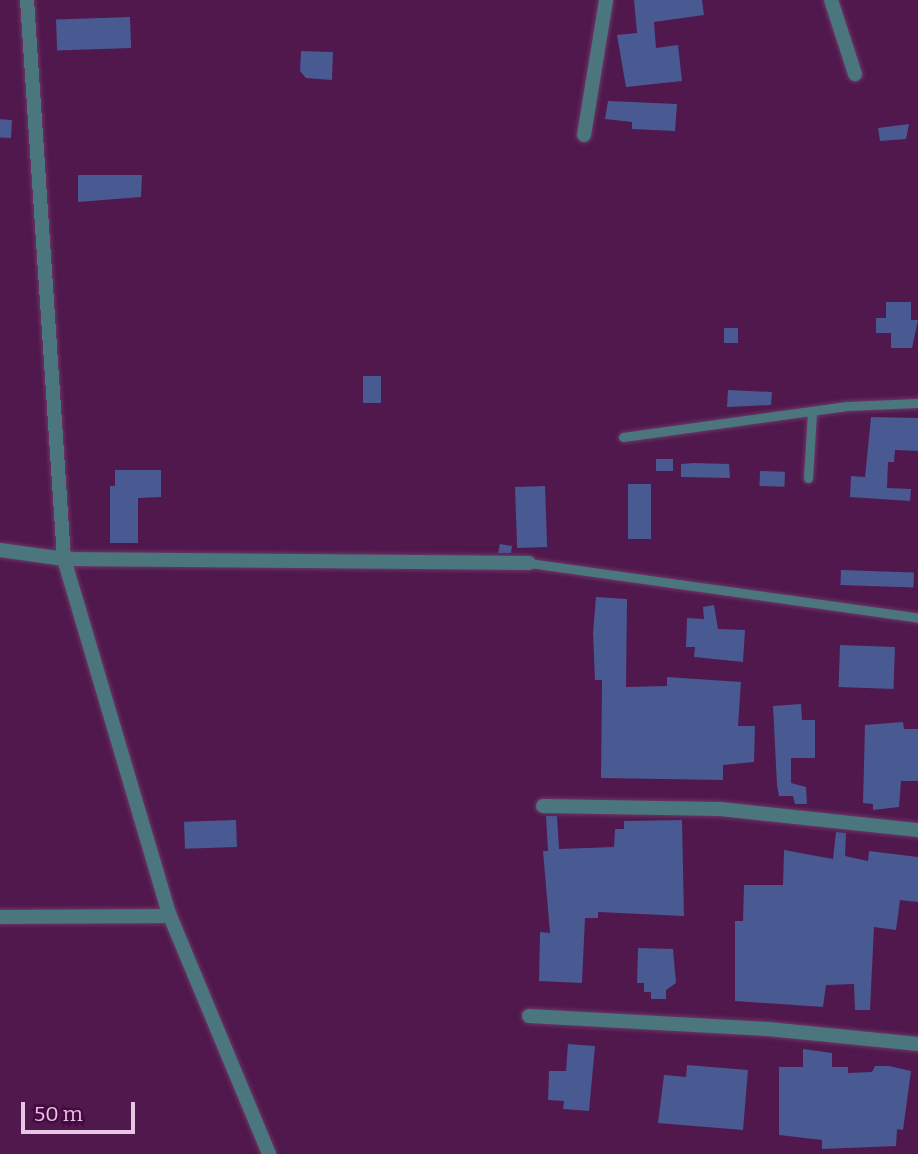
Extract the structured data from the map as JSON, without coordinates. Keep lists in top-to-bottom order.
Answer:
{
  "scale_bar": "50 m"
}
